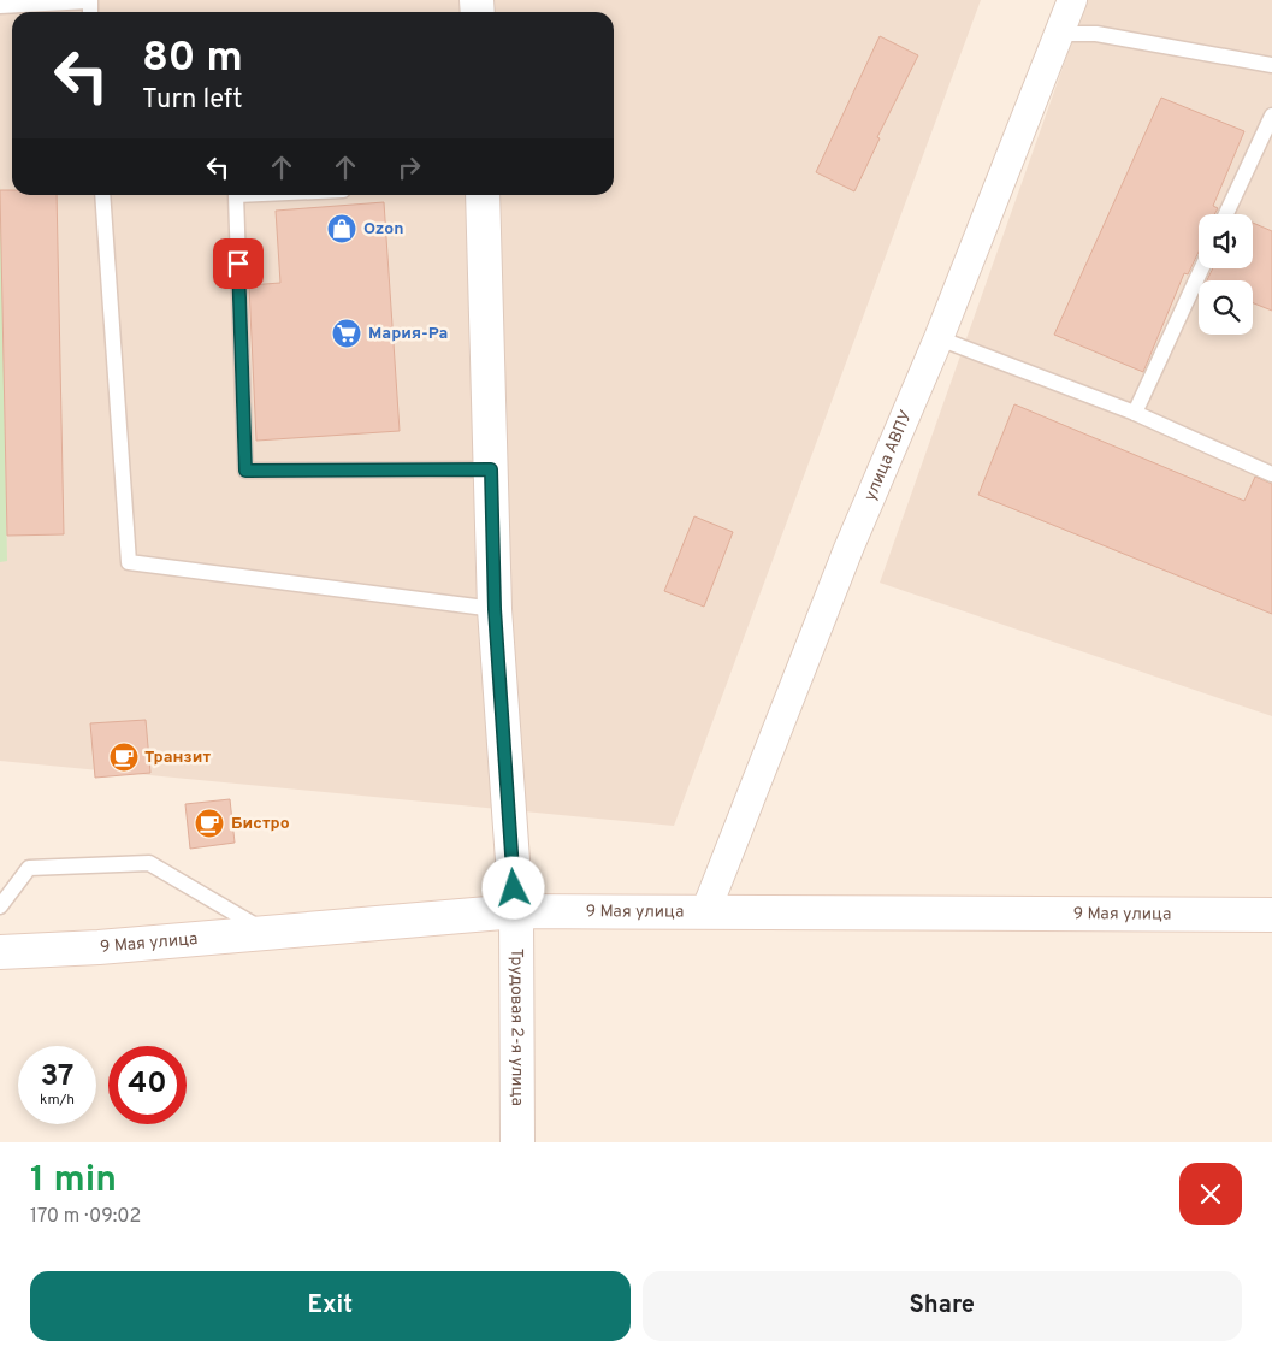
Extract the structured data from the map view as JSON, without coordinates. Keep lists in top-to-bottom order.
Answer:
{
  "streets": {
    "main road": ["9 Мая улица", "Трудовая 2-я улица"],
    "street": ["улица АВПУ"]
  },
  "crossings": [
    ["улица АВПУ", "9 Мая улица"],
    ["9 Мая улица", "Трудовая 2-я улица"]
  ],
  "places": {
    "shop": ["Ozon"],
    "supermarket": ["Мария-Ра"],
    "cafe": ["Транзит", "Бистро"]
  },
  "page": {
    "turn": ["80 m", "Turn left"],
    "speed": "37 km/h",
    "limit": "40",
    "heading": ["1 min", "170 m · 09:02"],
    "buttons": ["Exit", "Share"]
  }
}
